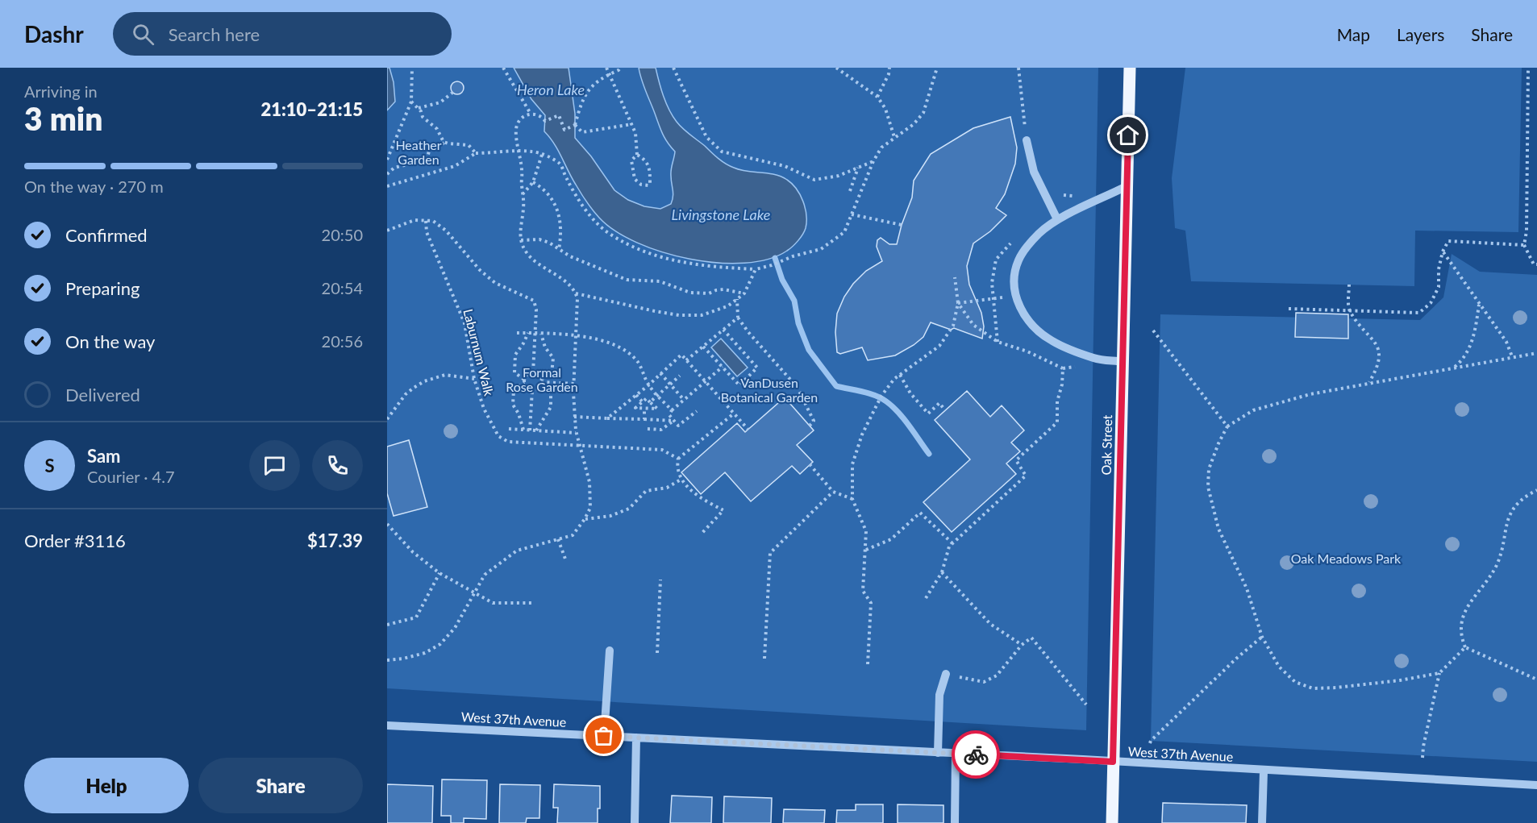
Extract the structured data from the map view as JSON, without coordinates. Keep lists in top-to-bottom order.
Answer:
{
  "streets": {
    "main road": ["Oak Street"],
    "street": ["West 37th Avenue"],
    "path": ["Laburnum Walk"]
  },
  "crossings": [
    ["Oak Street", "West 37th Avenue"]
  ],
  "water": ["Heron Lake", "Livingstone Lake"],
  "parks": [
    "Heather Garden",
    "Formal Rose Garden",
    "VanDusen Botanical Garden",
    "Oak Meadows Park"
  ],
  "page": {
    "header": "Dashr",
    "search": "Search here",
    "nav": ["Map", "Layers", "Share"],
    "heading": ["3 min", "Arriving in", "21:10–21:15"],
    "panel": [
      "Sam",
      "Courier · 4.7",
      "Order #3116",
      "$17.39"
    ],
    "bar": "On the way · 270 m",
    "list": [
      ["Confirmed", "20:50"],
      ["Preparing", "20:54"],
      ["On the way", "20:56"],
      "Delivered"
    ],
    "round": "S",
    "buttons": ["Help", "Share"]
  }
}
